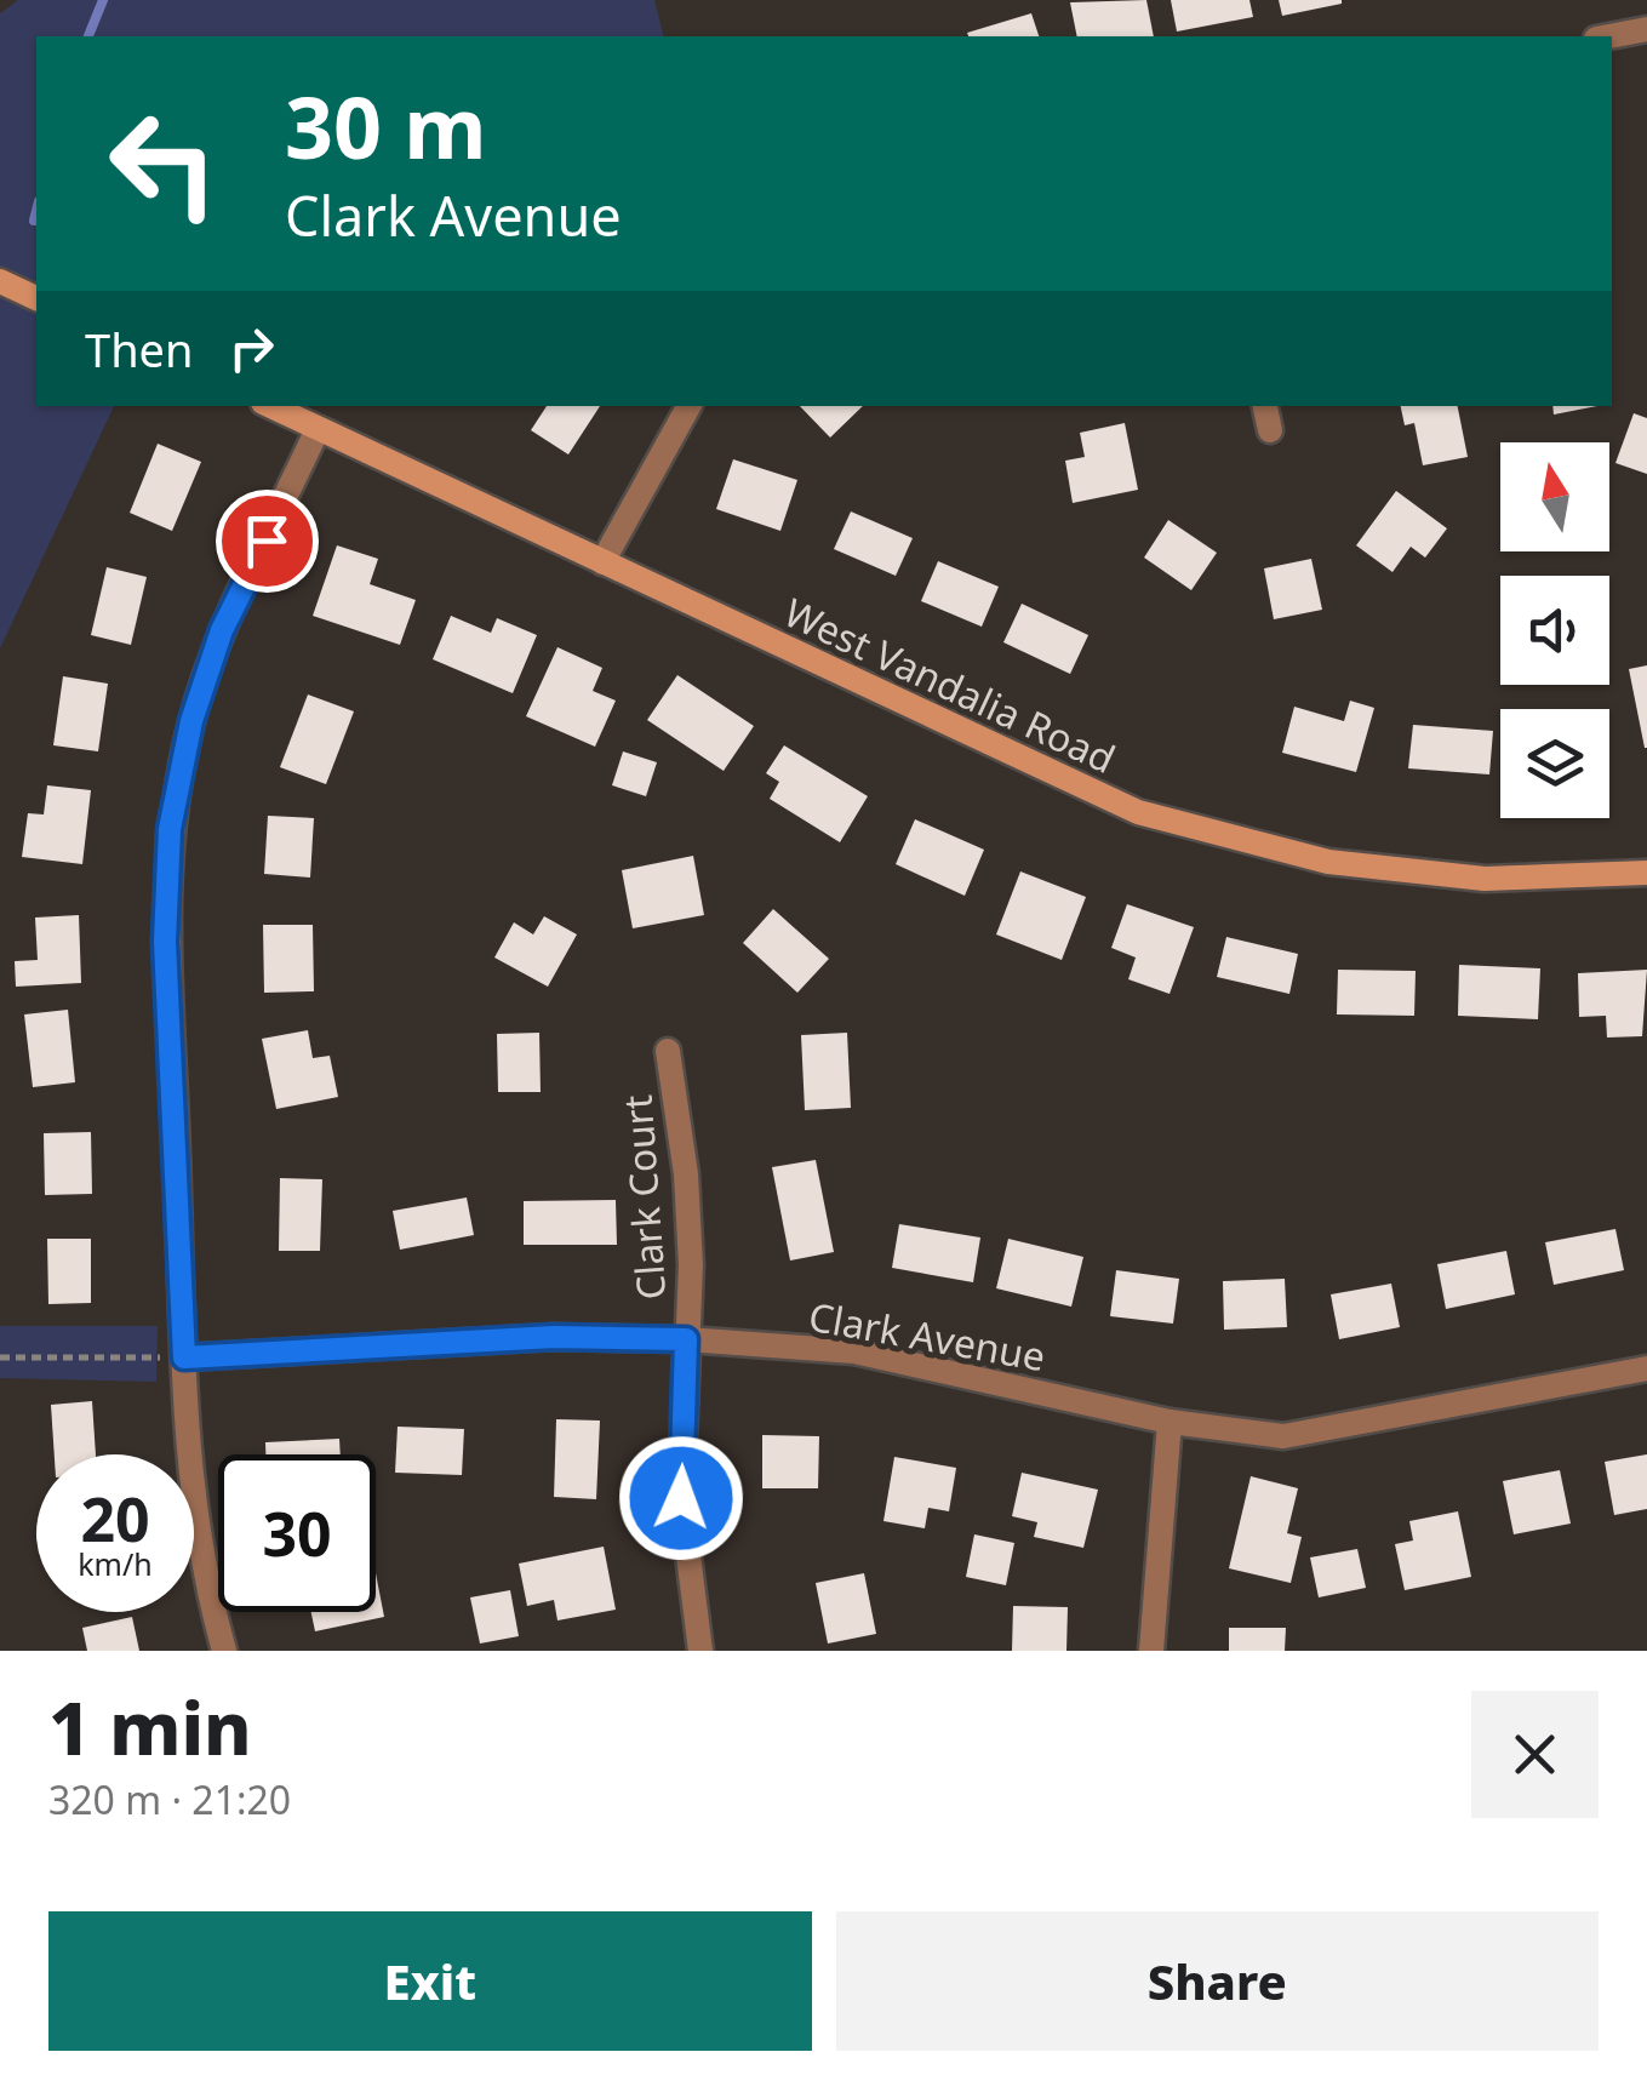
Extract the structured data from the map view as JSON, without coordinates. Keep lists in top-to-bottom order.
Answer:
{
  "streets": {
    "main road": ["West Vandalia Road"],
    "street": ["Clark Court", "Clark Avenue"]
  },
  "crossings": [
    ["Clark Court", "Clark Avenue"]
  ],
  "north": "top",
  "page": {
    "turn": ["30 m", "Clark Avenue"],
    "then": "Then",
    "speed": "20 km/h",
    "limit": "30",
    "heading": ["1 min", "320 m · 21:20"],
    "buttons": ["Exit", "Share"]
  }
}
